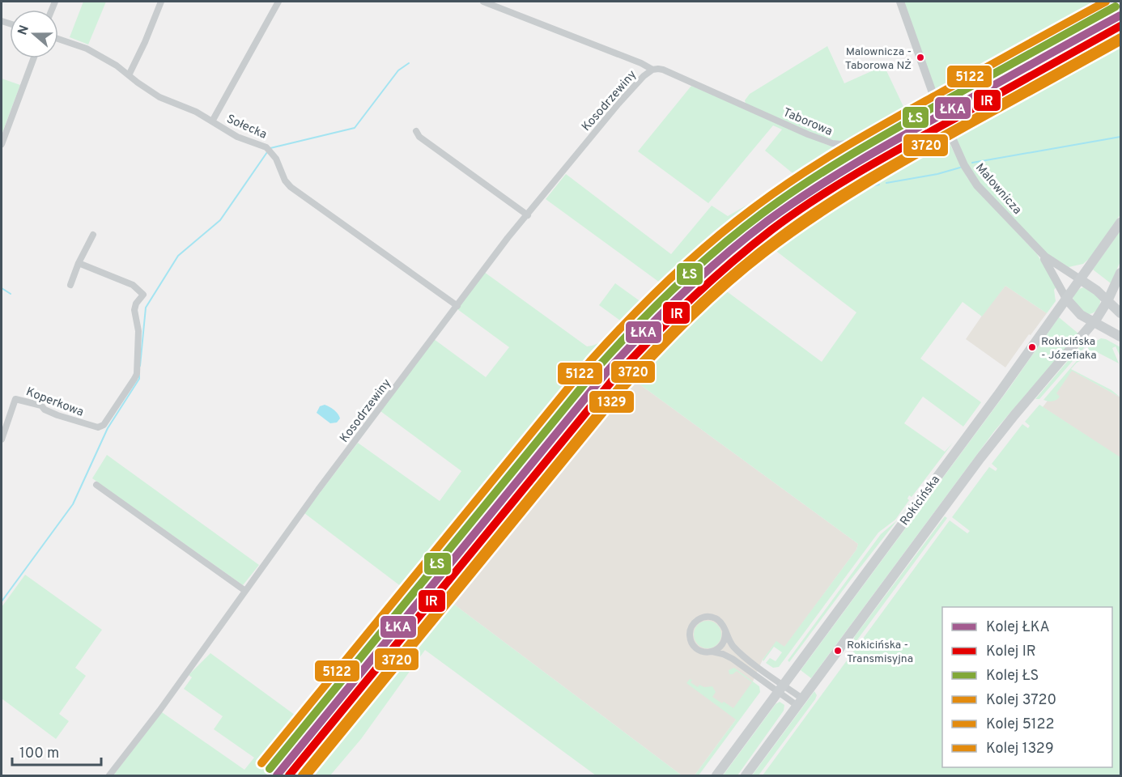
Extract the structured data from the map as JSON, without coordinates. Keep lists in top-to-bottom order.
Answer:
{
  "streets": {
    "main road": ["Rokicińska"],
    "street": [
      "Kosodrzewiny",
      "Taborowa",
      "Sołecka",
      "Malownicza",
      "Koperkowa"
    ]
  },
  "crossings": [
    ["Kosodrzewiny", "Taborowa"],
    ["Kosodrzewiny", "Sołecka"],
    ["Taborowa", "Malownicza"],
    ["Malownicza", "Rokicińska"]
  ],
  "places": ["Malownicza - Taborowa NŻ", "Rokicińska - Józefiaka", "Rokicińska - Transmisyjna"],
  "lines": [
    "rail line 5122",
    "rail line ŁS",
    "rail line ŁKA",
    "rail line IR",
    "rail line 3720",
    "rail line 1329"
  ],
  "legend": [
    "Kolej ŁKA",
    "Kolej IR",
    "Kolej ŁS",
    "Kolej 3720",
    "Kolej 5122",
    "Kolej 1329"
  ],
  "scale_bar": "100 m",
  "north": "left"
}
